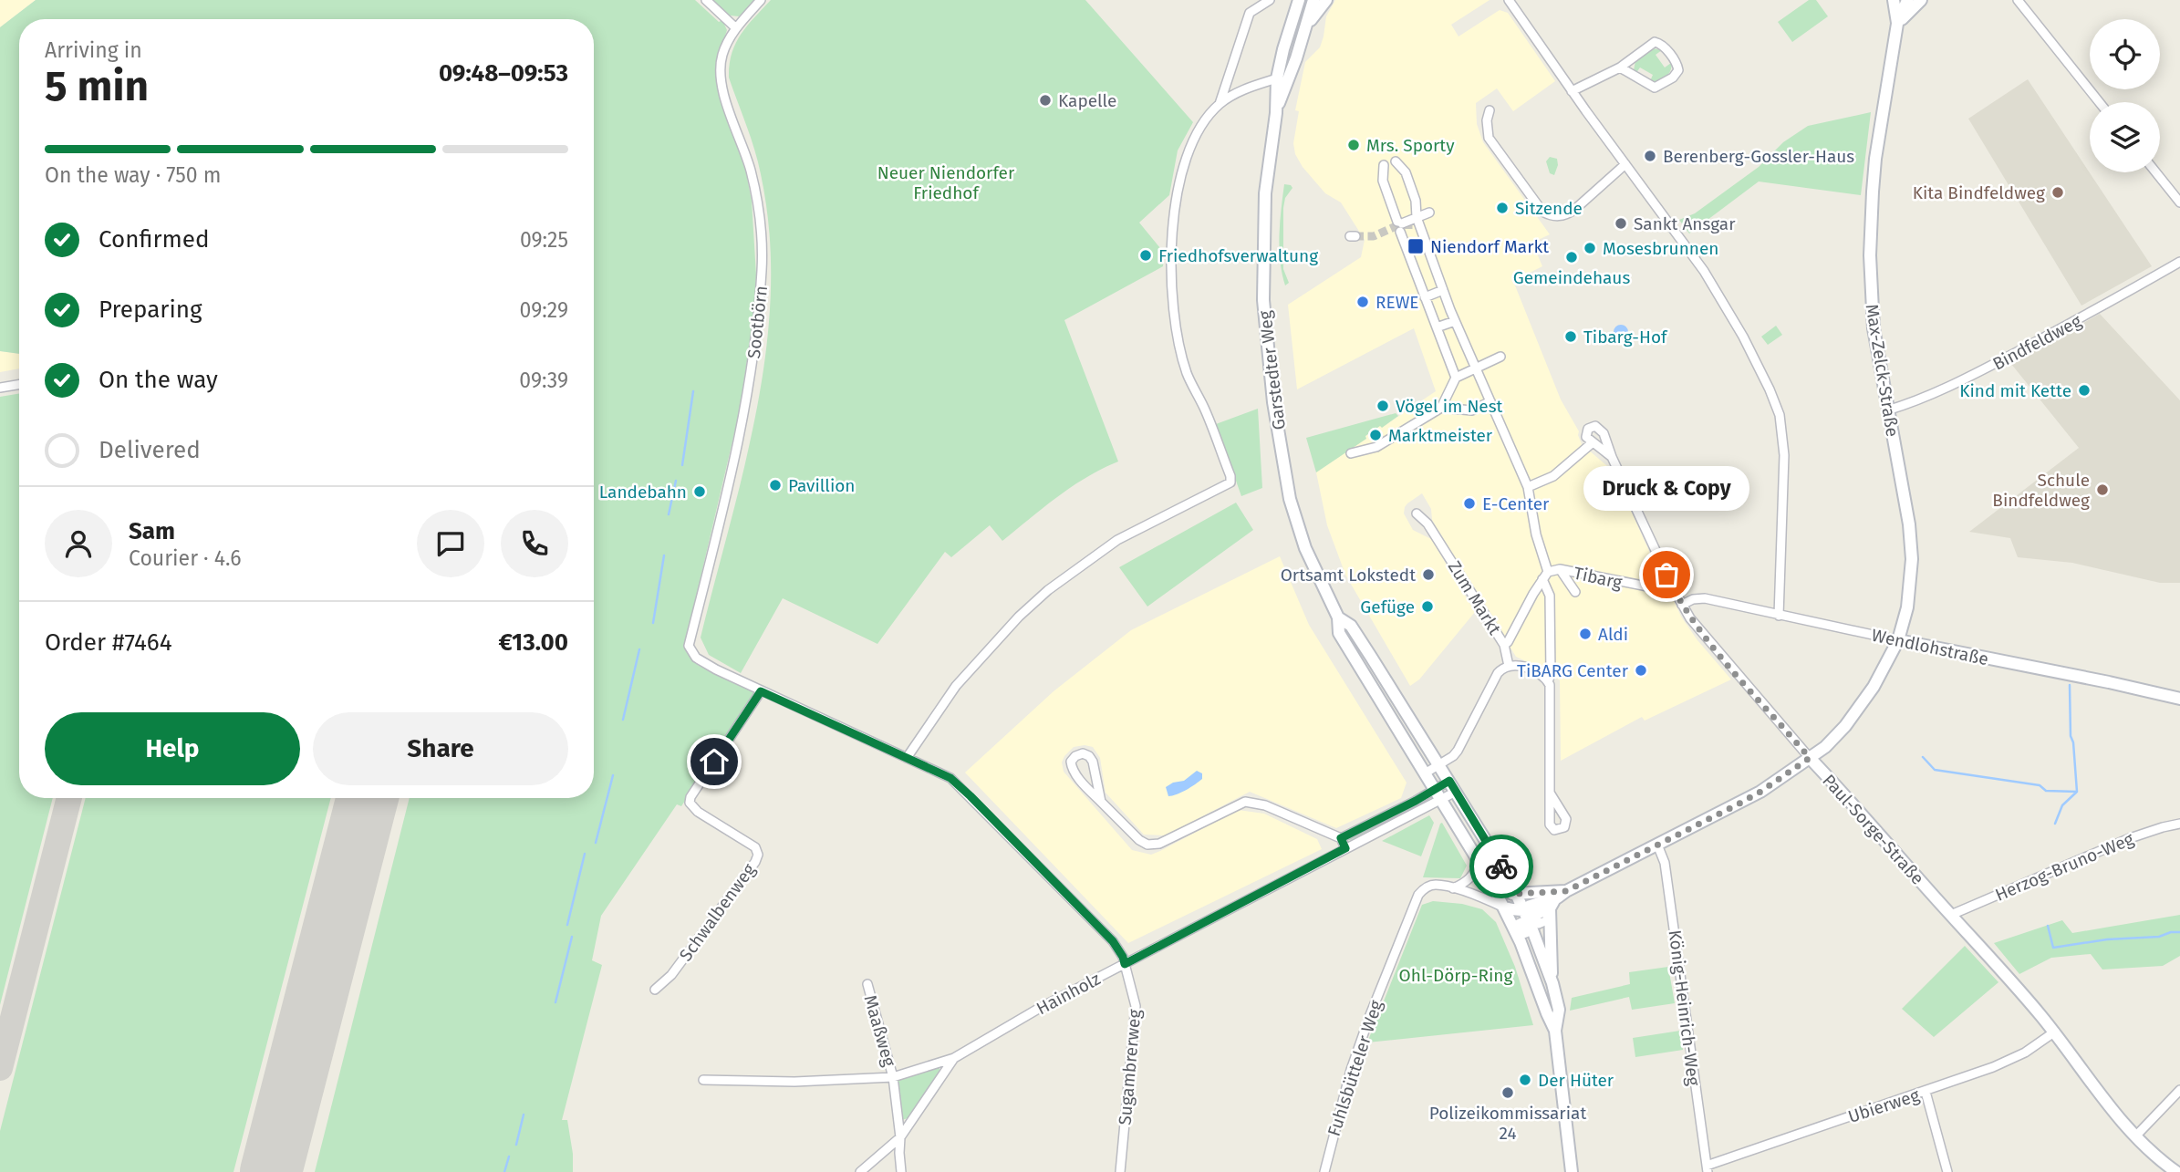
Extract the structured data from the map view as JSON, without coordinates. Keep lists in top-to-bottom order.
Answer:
{
  "streets": {
    "street": [
      "Sootbörn",
      "Bindfeldweg",
      "Garstedter Weg",
      "Max-Zelck-Straße",
      "Tibarg",
      "Zum Markt",
      "Wendlohstraße",
      "Paul-Sorge-Straße",
      "Herzog-Bruno-Weg",
      "Schwalbenweg",
      "Hainholz",
      "König-Heinrich-Weg",
      "Maaßweg",
      "Sugambrerweg",
      "Fuhlsbütteler Weg",
      "Ubierweg"
    ]
  },
  "crossings": [
    ["Sootbörn", "Sugambrerweg"],
    ["Bindfeldweg", "Max-Zelck-Straße"],
    ["Garstedter Weg", "Hainholz"],
    ["Garstedter Weg", "Fuhlsbütteler Weg"],
    ["Max-Zelck-Straße", "Wendlohstraße"],
    ["Max-Zelck-Straße", "Paul-Sorge-Straße"],
    ["Max-Zelck-Straße", "König-Heinrich-Weg"],
    ["Tibarg", "Zum Markt"],
    ["Tibarg", "Paul-Sorge-Straße"],
    ["Wendlohstraße", "Paul-Sorge-Straße"],
    ["Paul-Sorge-Straße", "Herzog-Bruno-Weg"],
    ["Paul-Sorge-Straße", "Ubierweg"],
    ["Schwalbenweg", "Sugambrerweg"],
    ["Hainholz", "Maaßweg"],
    ["Hainholz", "Sugambrerweg"],
    ["König-Heinrich-Weg", "Ubierweg"]
  ],
  "parks": ["Neuer Niendorfer Friedhof", "Ohl-Dörp-Ring"],
  "places": {
    "other": [
      "Kapelle",
      "Mrs. Sporty",
      "Berenberg-Gossler-Haus",
      "Kita Bindfeldweg",
      "Sitzende",
      "Sankt Ansgar",
      "Mosesbrunnen",
      "Friedhofsverwaltung",
      "Gemeindehaus",
      "REWE",
      "Tibarg-Hof",
      "Kind mit Kette",
      "Vögel im Nest",
      "Marktmeister",
      "Pavillion",
      "Schule Bindfeldweg",
      "Landebahn",
      "E-Center",
      "Ortsamt Lokstedt",
      "Druck & Copy",
      "Gefüge",
      "Aldi",
      "TiBARG Center",
      "Der Hüter",
      "Polizeikommissariat 24"
    ],
    "transit": ["Niendorf Markt"]
  },
  "page": {
    "heading": ["5 min", "Arriving in", "09:48–09:53"],
    "panel": [
      "Sam",
      "Courier · 4.6",
      "Order #7464",
      "€13.00"
    ],
    "bar": "On the way · 750 m",
    "list": [
      ["Confirmed", "09:25"],
      ["Preparing", "09:29"],
      ["On the way", "09:39"],
      "Delivered"
    ],
    "bubble": "Druck & Copy",
    "buttons": ["Help", "Share"]
  }
}
